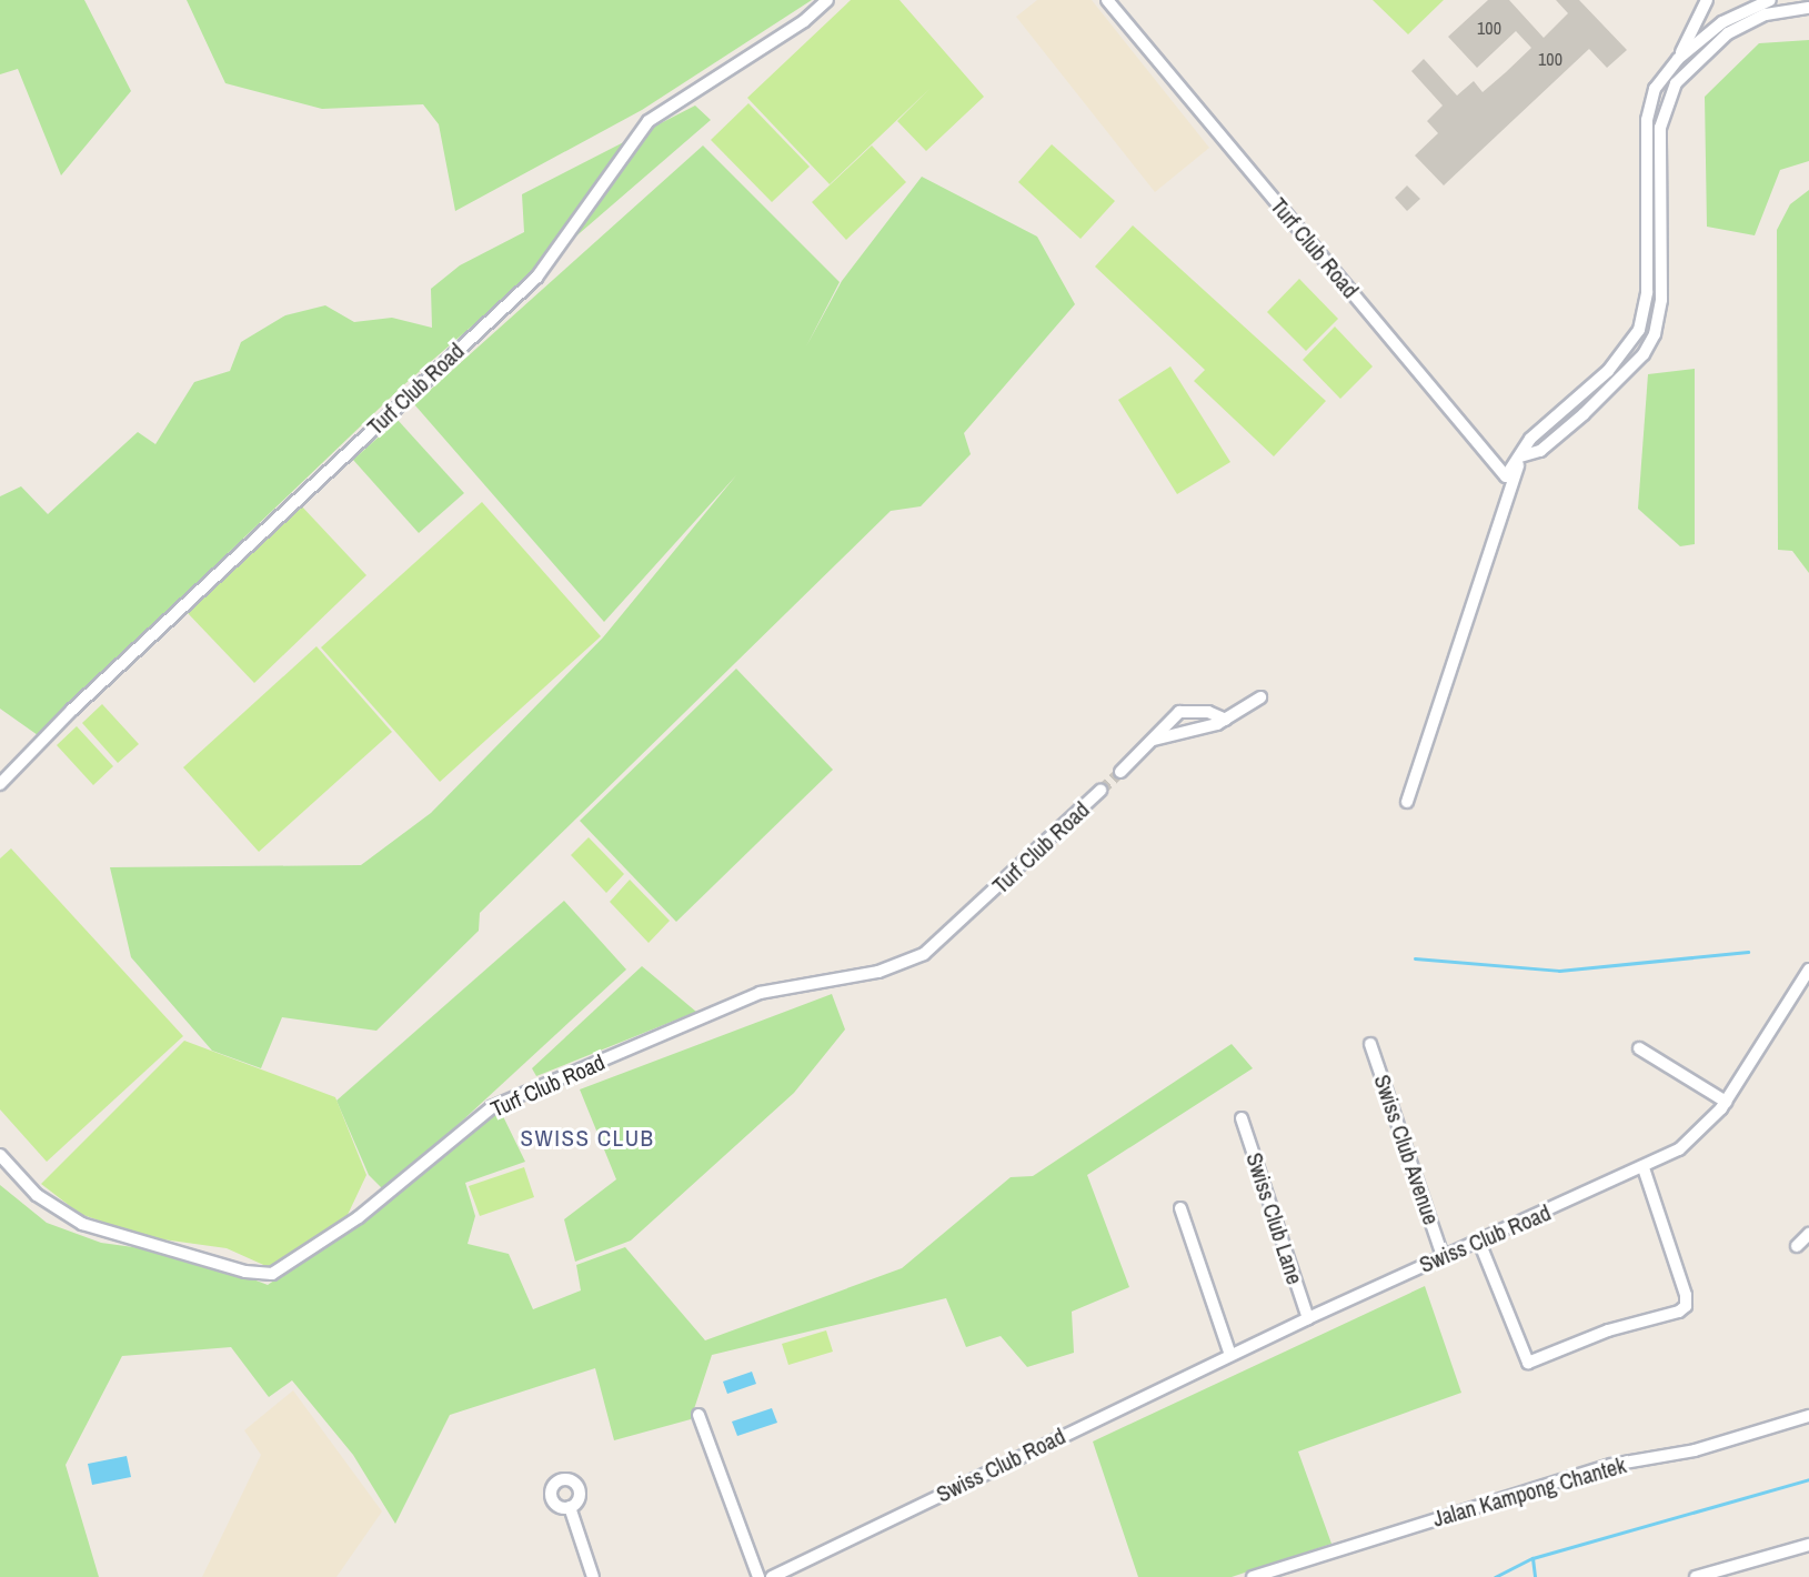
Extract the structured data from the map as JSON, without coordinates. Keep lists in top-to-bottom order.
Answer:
{
  "streets": {
    "street": [
      "Turf Club Road",
      "Swiss Club Avenue",
      "Swiss Club Lane",
      "Swiss Club Road",
      "Jalan Kampong Chantek"
    ]
  },
  "crossings": [
    ["Swiss Club Avenue", "Swiss Club Road"],
    ["Swiss Club Lane", "Swiss Club Road"]
  ],
  "districts": ["SWISS CLUB"],
  "house_numbers": ["100", "100"]
}
